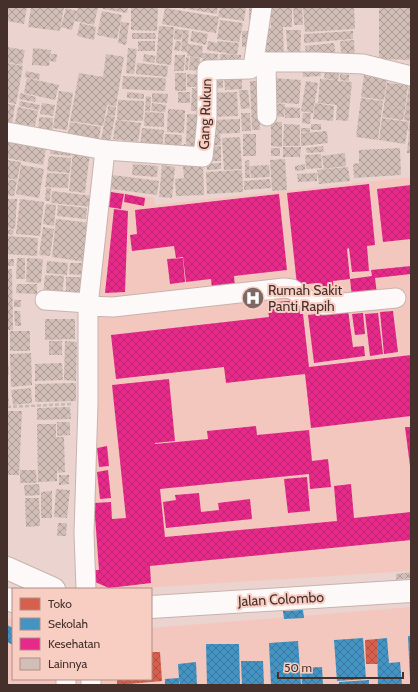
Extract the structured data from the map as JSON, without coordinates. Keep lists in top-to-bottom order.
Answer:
{
  "streets": {
    "main road": ["Jalan Colombo"],
    "street": ["Gang Rukun"]
  },
  "places": {
    "hospital": ["Rumah Sakit Panti Rapih"]
  },
  "legend": [
    "Toko",
    "Sekolah",
    "Kesehatan",
    "Lainnya"
  ],
  "scale_bar": "50 m"
}
